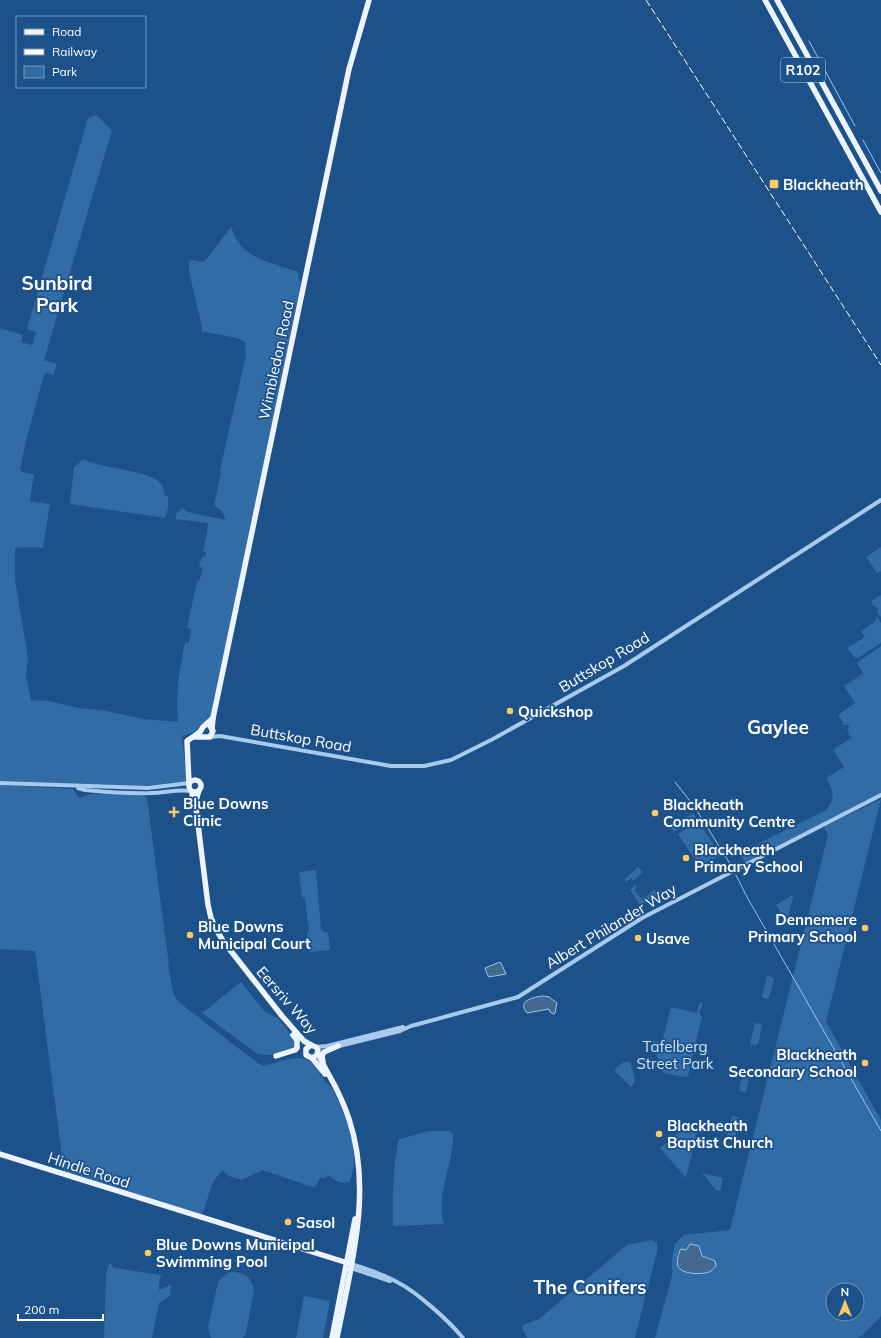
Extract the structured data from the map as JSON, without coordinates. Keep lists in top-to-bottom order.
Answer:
{
  "streets": {
    "main road": [
      "R102",
      "Wimbledon Road",
      "Eersriv Way",
      "Hindle Road"
    ],
    "street": ["Buttskop Road", "Albert Philander Way"]
  },
  "crossings": [
    ["Wimbledon Road", "Buttskop Road"],
    ["Albert Philander Way", "Eersriv Way"],
    ["Eersriv Way", "Hindle Road"]
  ],
  "districts": ["Sunbird Park", "Gaylee", "The Conifers"],
  "parks": ["Tafelberg Street Park"],
  "places": {
    "transit": ["Blackheath"],
    "other": [
      "Quickshop",
      "Blackheath Community Centre",
      "Blackheath Primary School",
      "Dennemere Primary School",
      "Blue Downs Municipal Court",
      "Usave",
      "Blackheath Secondary School",
      "Blackheath Baptist Church",
      "Sasol",
      "Blue Downs Municipal Swimming Pool"
    ],
    "health": ["Blue Downs Clinic"]
  },
  "legend": ["Road", "Railway", "Park"],
  "scale_bar": "200 m",
  "north": "top"
}
